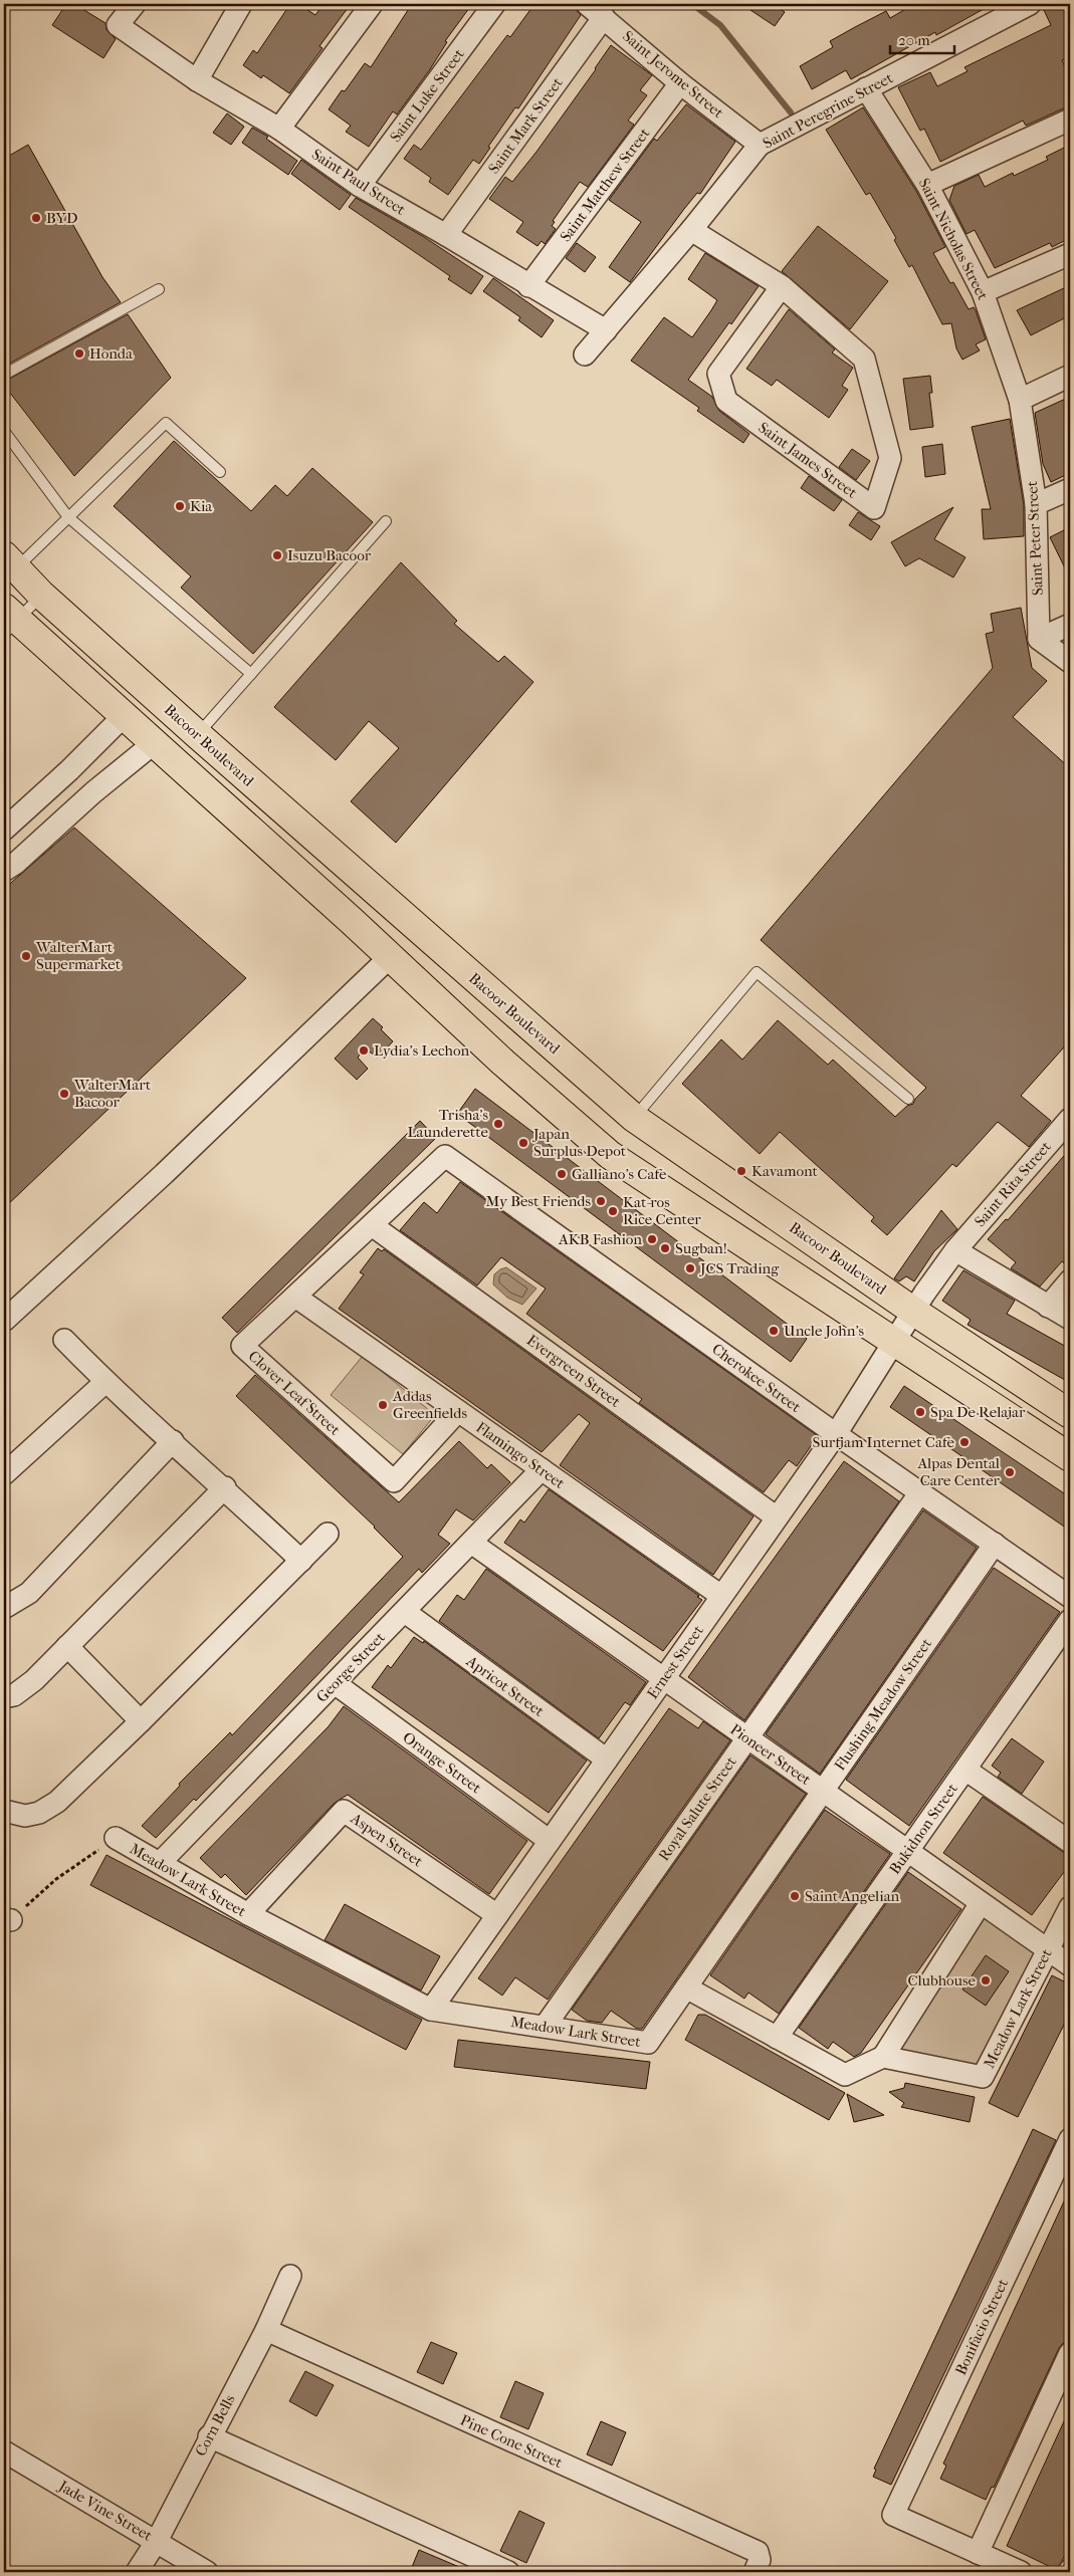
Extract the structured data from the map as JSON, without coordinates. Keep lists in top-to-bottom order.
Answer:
{
  "streets": {
    "main road": ["Bacoor Boulevard"],
    "street": [
      "Saint Jerome Street",
      "Saint Luke Street",
      "Saint Peregrine Street",
      "Saint Mark Street",
      "Saint Paul Street",
      "Saint Matthew Street",
      "Saint Nicholas Street",
      "Saint James Street",
      "Saint Peter Street",
      "Saint Rita Street",
      "Evergreen Street",
      "Cherokee Street",
      "Clover Leaf Street",
      "Flamingo Street",
      "Ernest Street",
      "George Street",
      "Apricot Street",
      "Flushing Meadow Street",
      "Pioneer Street",
      "Orange Street",
      "Royal Salute Street",
      "Bukidnon Street",
      "Aspen Street",
      "Meadow Lark Street",
      "Bonifacio Street",
      "Corn Bells",
      "Pine Cone Street",
      "Jade Vine Street"
    ]
  },
  "crossings": [
    ["Saint Jerome Street", "Saint Peregrine Street"],
    ["Saint Jerome Street", "Saint Mark Street"],
    ["Saint Jerome Street", "Saint Matthew Street"],
    ["Saint Luke Street", "Saint Paul Street"],
    ["Saint Peregrine Street", "Saint Paul Street"],
    ["Saint Peregrine Street", "Saint Nicholas Street"],
    ["Saint Mark Street", "Saint Paul Street"],
    ["Saint Paul Street", "Saint Matthew Street"],
    ["Saint Nicholas Street", "Saint Peter Street"],
    ["Bacoor Boulevard", "Saint Rita Street"],
    ["Bacoor Boulevard", "Ernest Street"],
    ["Saint Rita Street", "Ernest Street"],
    ["Evergreen Street", "Clover Leaf Street"],
    ["Evergreen Street", "Ernest Street"],
    ["Cherokee Street", "Clover Leaf Street"],
    ["Cherokee Street", "Ernest Street"],
    ["Cherokee Street", "Flushing Meadow Street"],
    ["Cherokee Street", "Royal Salute Street"],
    ["Clover Leaf Street", "Flamingo Street"],
    ["Flamingo Street", "Ernest Street"],
    ["Flamingo Street", "George Street"],
    ["Ernest Street", "Apricot Street"],
    ["Ernest Street", "Pioneer Street"],
    ["Ernest Street", "Orange Street"],
    ["Ernest Street", "Aspen Street"],
    ["Ernest Street", "Meadow Lark Street"],
    ["George Street", "Apricot Street"],
    ["George Street", "Pioneer Street"],
    ["George Street", "Orange Street"],
    ["George Street", "Meadow Lark Street"],
    ["Flushing Meadow Street", "Pioneer Street"],
    ["Flushing Meadow Street", "Meadow Lark Street"],
    ["Pioneer Street", "Royal Salute Street"],
    ["Pioneer Street", "Bukidnon Street"],
    ["Pioneer Street", "Meadow Lark Street"],
    ["Royal Salute Street", "Meadow Lark Street"],
    ["Aspen Street", "Meadow Lark Street"],
    ["Corn Bells", "Pine Cone Street"],
    ["Corn Bells", "Jade Vine Street"]
  ],
  "places": [
    "BYD",
    "Honda",
    "Kia",
    "Isuzu Bacoor",
    "WalterMart Supermarket",
    "Lydia's Lechon",
    "WalterMart Bacoor",
    "Trisha's Launderette",
    "Japan Surplus Depot",
    "Kavamont",
    "Galliano's Cafe",
    "My Best Friends",
    "Kat-ros Rice Center",
    "AKB Fashion",
    "Sugban!",
    "JCS Trading",
    "Uncle John's",
    "Addas Greenfields",
    "Spa De Relajar",
    "Surfjam Internet Cafe",
    "Alpas Dental Care Center",
    "Saint Angelian",
    "Clubhouse"
  ],
  "scale_bar": "20 m"
}
